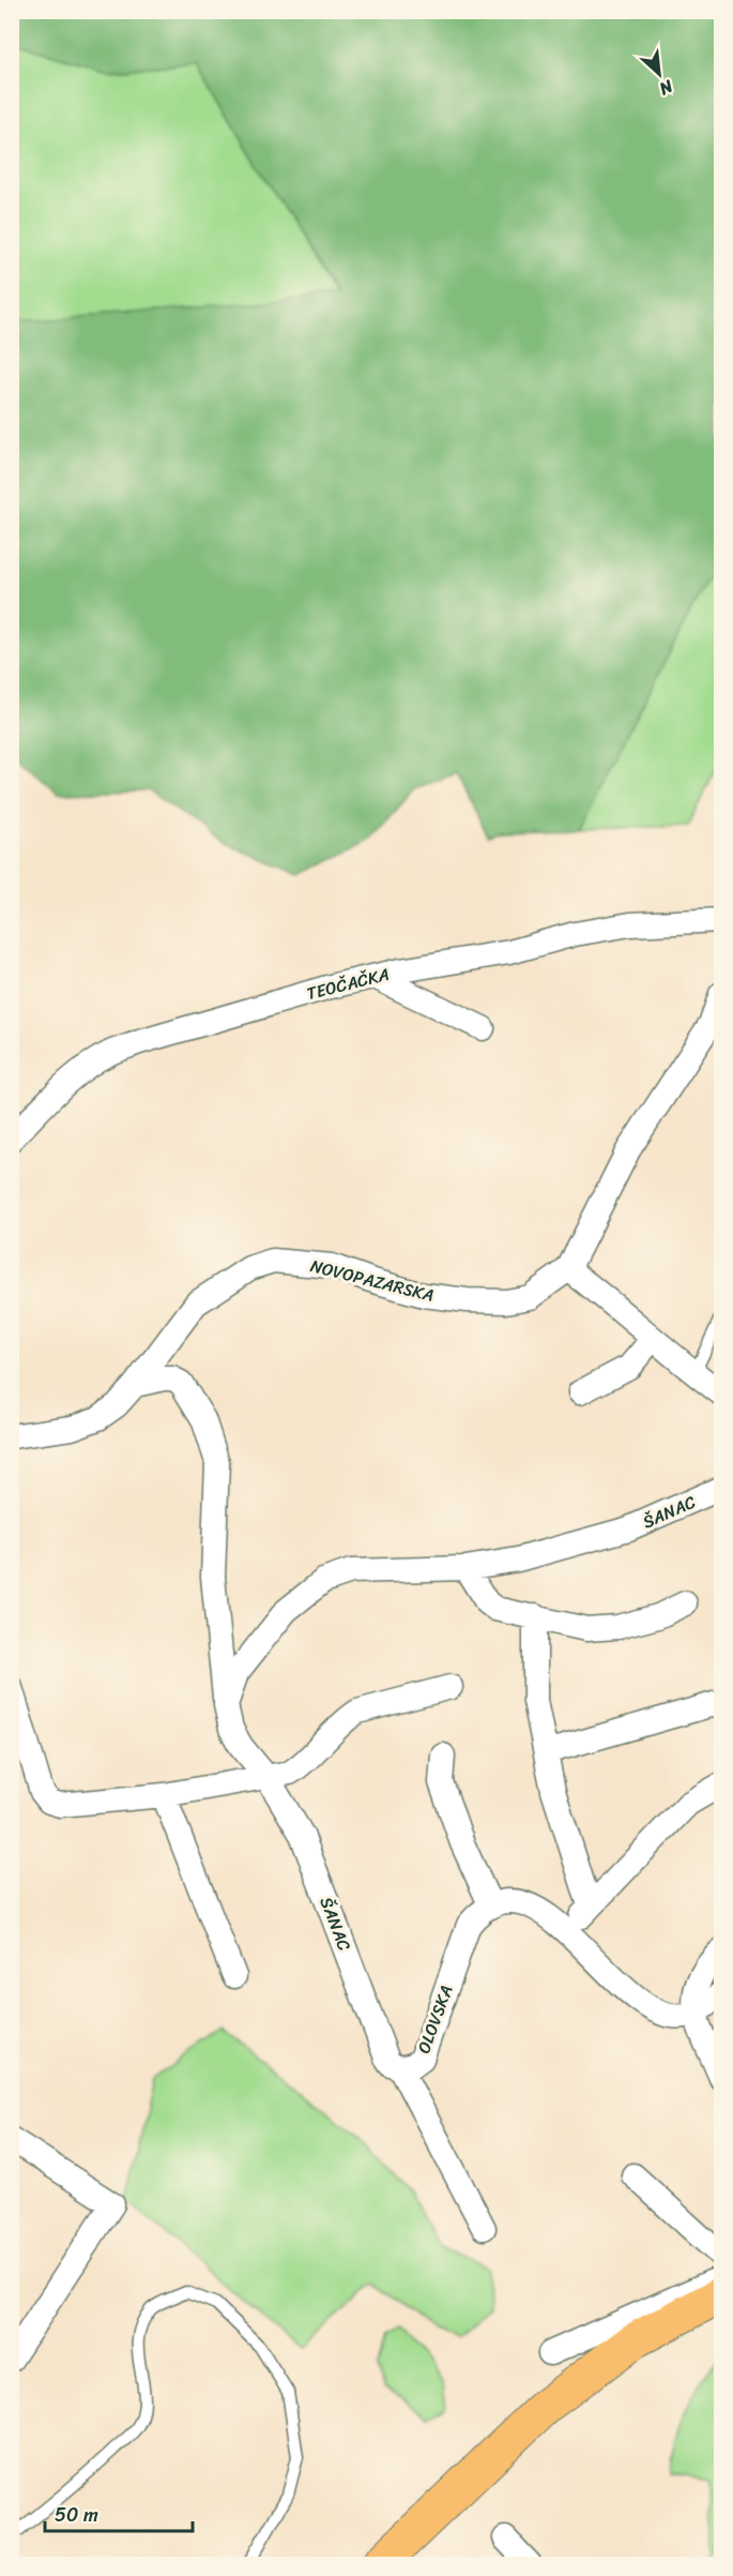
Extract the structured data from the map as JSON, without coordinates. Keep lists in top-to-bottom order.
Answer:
{
  "streets": {
    "street": [
      "TEOČAČKA",
      "NOVOPAZARSKA",
      "ŠANAC",
      "OLOVSKA"
    ]
  },
  "crossings": [
    ["NOVOPAZARSKA", "ŠANAC"],
    ["ŠANAC", "OLOVSKA"]
  ],
  "scale_bar": "50 m",
  "north": "bottom right"
}
